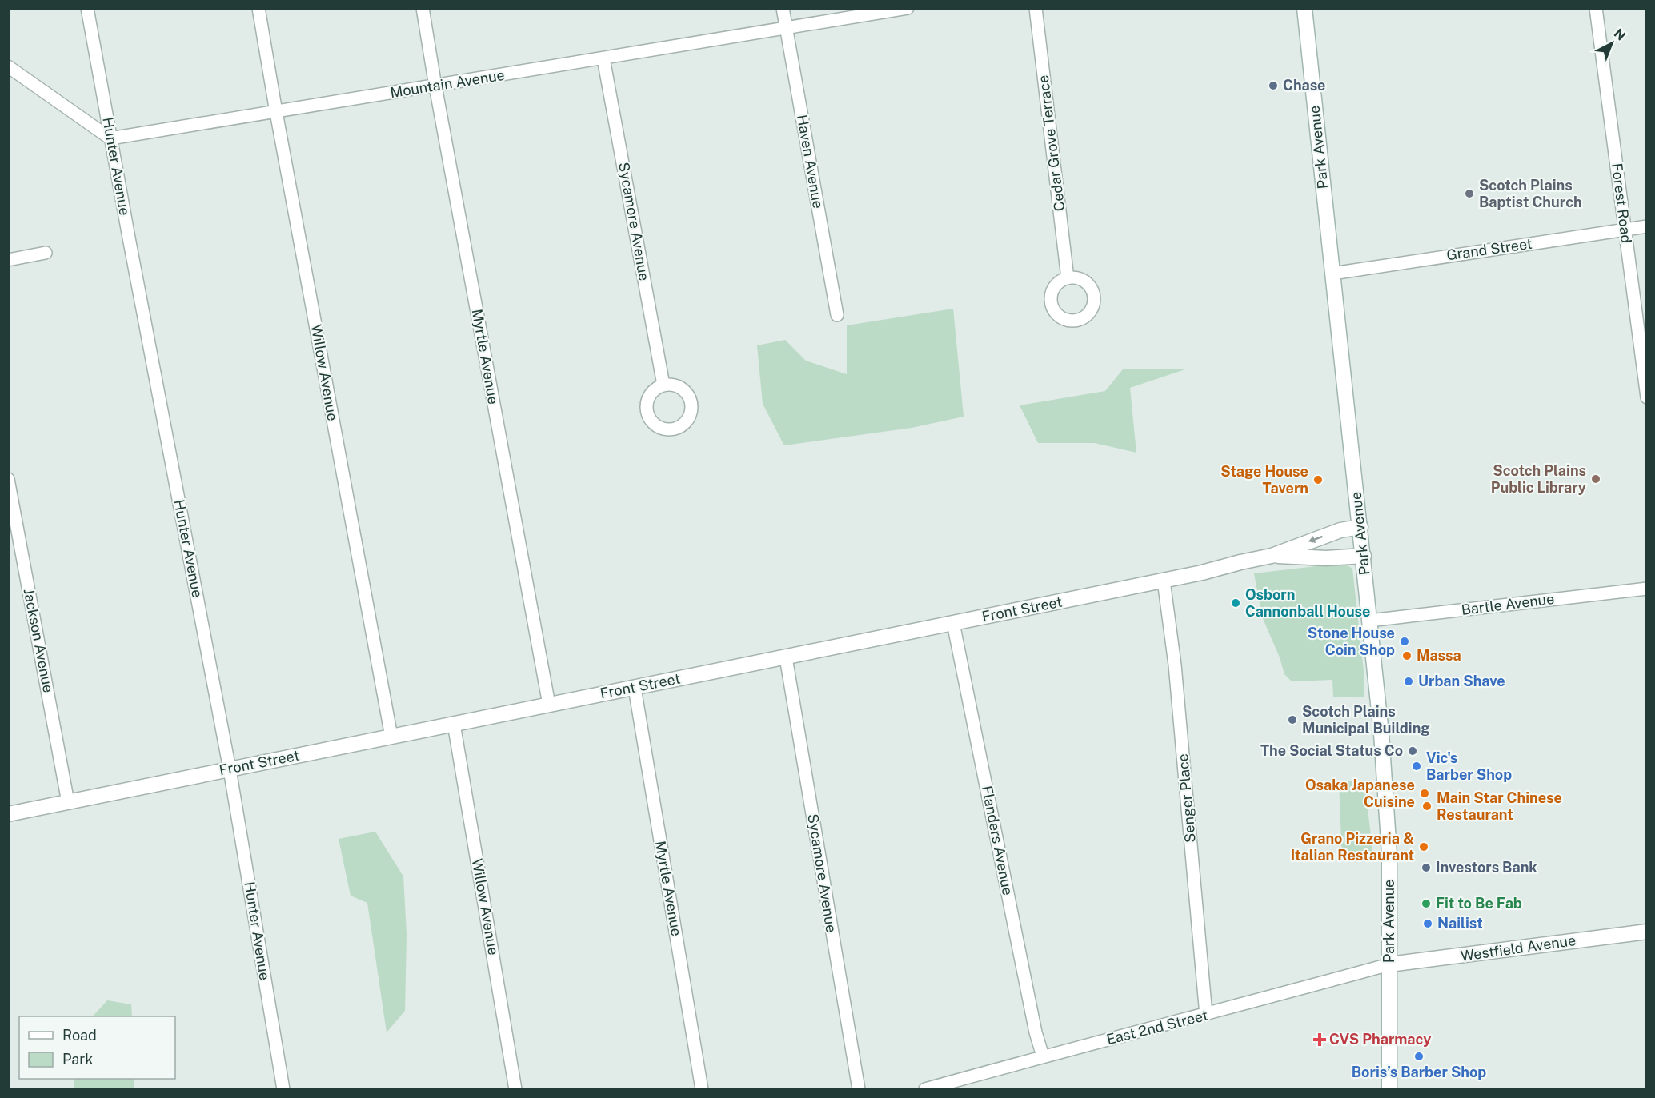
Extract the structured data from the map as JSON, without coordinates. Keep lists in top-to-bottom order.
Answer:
{
  "streets": {
    "street": [
      "Mountain Avenue",
      "Cedar Grove Terrace",
      "Park Avenue",
      "Haven Avenue",
      "Hunter Avenue",
      "Forest Road",
      "Sycamore Avenue",
      "Grand Street",
      "Myrtle Avenue",
      "Willow Avenue",
      "Bartle Avenue",
      "Front Street",
      "Jackson Avenue",
      "Senger Place",
      "Flanders Avenue",
      "Westfield Avenue",
      "East 2nd Street"
    ]
  },
  "crossings": [
    ["Mountain Avenue", "Haven Avenue"],
    ["Mountain Avenue", "Hunter Avenue"],
    ["Mountain Avenue", "Sycamore Avenue"],
    ["Mountain Avenue", "Myrtle Avenue"],
    ["Mountain Avenue", "Willow Avenue"],
    ["Park Avenue", "Grand Street"],
    ["Park Avenue", "Bartle Avenue"],
    ["Park Avenue", "Front Street"],
    ["Park Avenue", "Westfield Avenue"],
    ["Park Avenue", "East 2nd Street"],
    ["Hunter Avenue", "Front Street"],
    ["Forest Road", "Grand Street"],
    ["Sycamore Avenue", "Front Street"],
    ["Myrtle Avenue", "Front Street"],
    ["Willow Avenue", "Front Street"],
    ["Front Street", "Jackson Avenue"],
    ["Front Street", "Senger Place"],
    ["Front Street", "Flanders Avenue"],
    ["Senger Place", "East 2nd Street"],
    ["Flanders Avenue", "East 2nd Street"],
    ["Westfield Avenue", "East 2nd Street"]
  ],
  "places": {
    "other": [
      "Chase",
      "Scotch Plains Baptist Church",
      "Scotch Plains Public Library",
      "Stage House Tavern",
      "Osborn Cannonball House",
      "Stone House Coin Shop",
      "Massa",
      "Urban Shave",
      "Scotch Plains Municipal Building",
      "The Social Status Co",
      "Vic's Barber Shop",
      "Osaka Japanese Cuisine",
      "Main Star Chinese Restaurant",
      "Grano Pizzeria & Italian Restaurant",
      "Investors Bank",
      "Fit to Be Fab",
      "Nailist",
      "Boris’s Barber Shop"
    ],
    "health": ["CVS Pharmacy"]
  },
  "legend": ["Road", "Park"],
  "north": "top right"
}
